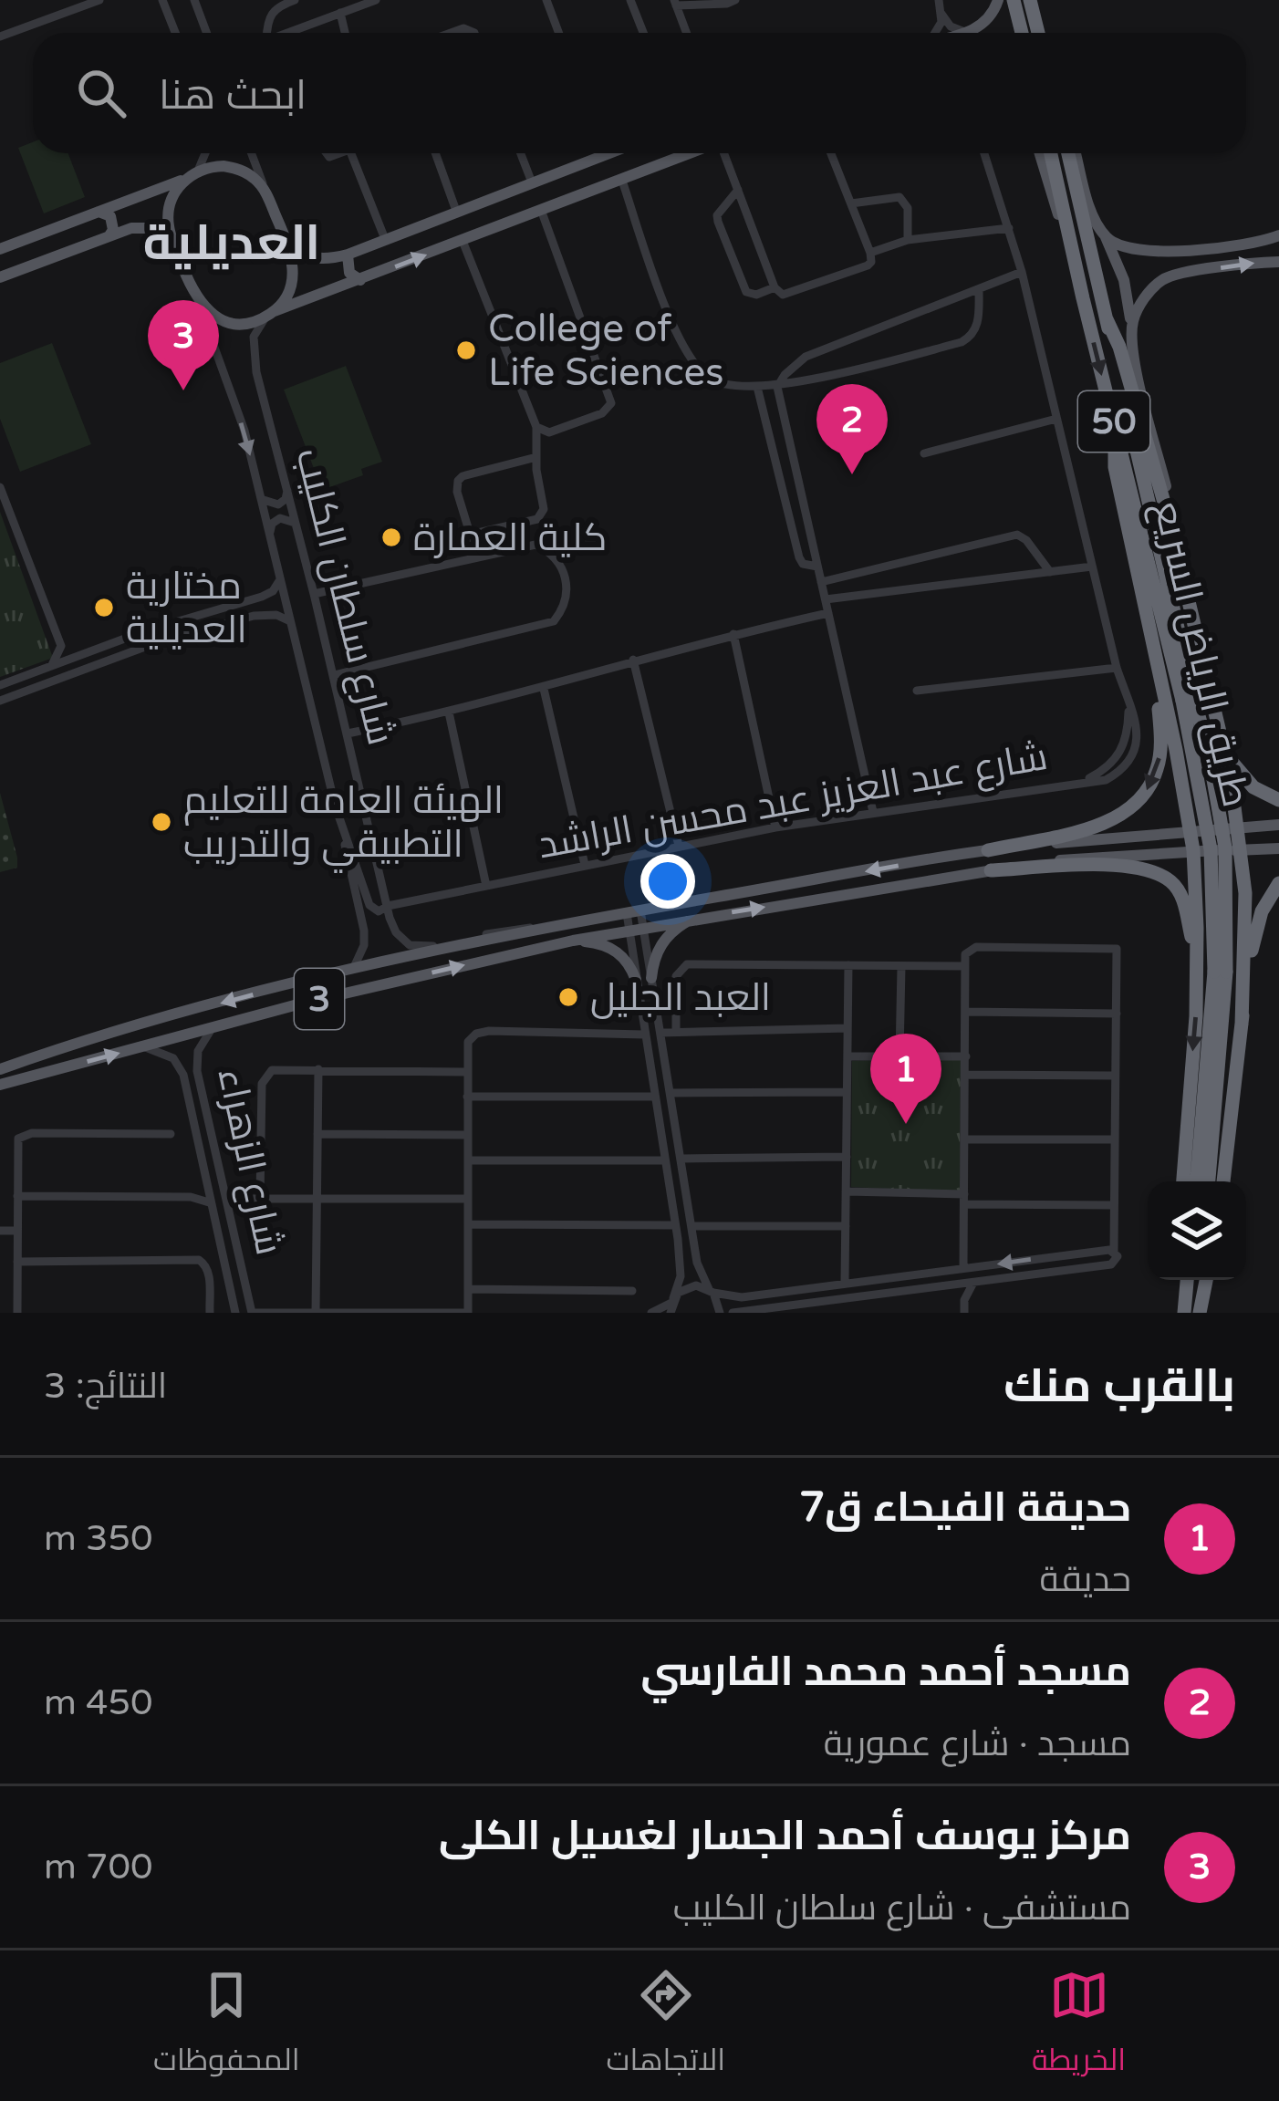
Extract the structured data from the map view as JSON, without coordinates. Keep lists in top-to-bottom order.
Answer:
{
  "streets": {
    "highway": ["50", "طريق الرياض السريع"],
    "main road": ["3"],
    "street": ["شارع سلطان الكليب", "شارع عبد العزيز عبد محسن الراشد", "شارع الزهراء"]
  },
  "crossings": [
    ["شارع سلطان الكليب", "شارع عبد العزيز عبد محسن الراشد"],
    ["شارع سلطان الكليب", "3"],
    ["3", "شارع الزهراء"]
  ],
  "districts": ["العديلية"],
  "places": [
    "College of Life Sciences",
    "كلية العمارة",
    "مختارية العديلية",
    "الهيئة العامة للتعليم التطبيقي والتدريب",
    "العبد الجليل"
  ],
  "page": {
    "search": "ابحث هنا",
    "pins": ["3", "2", "1"],
    "heading": ["بالقرب منك", "النتائج: 3"],
    "list": [
      {
        "mark": "1",
        "name": "حديقة الفيحاء ق7",
        "note": "حديقة",
        "value": "350 m"
      },
      {
        "mark": "2",
        "name": "مسجد أحمد محمد الفارسي",
        "note": "مسجد · شارع عمورية",
        "value": "450 m"
      },
      {
        "mark": "3",
        "name": "مركز يوسف أحمد الجسار لغسيل الكلى",
        "note": "مستشفى · شارع سلطان الكليب",
        "value": "700 m"
      }
    ],
    "nav": ["الخريطة", "الاتجاهات", "المحفوظات"]
  }
}
